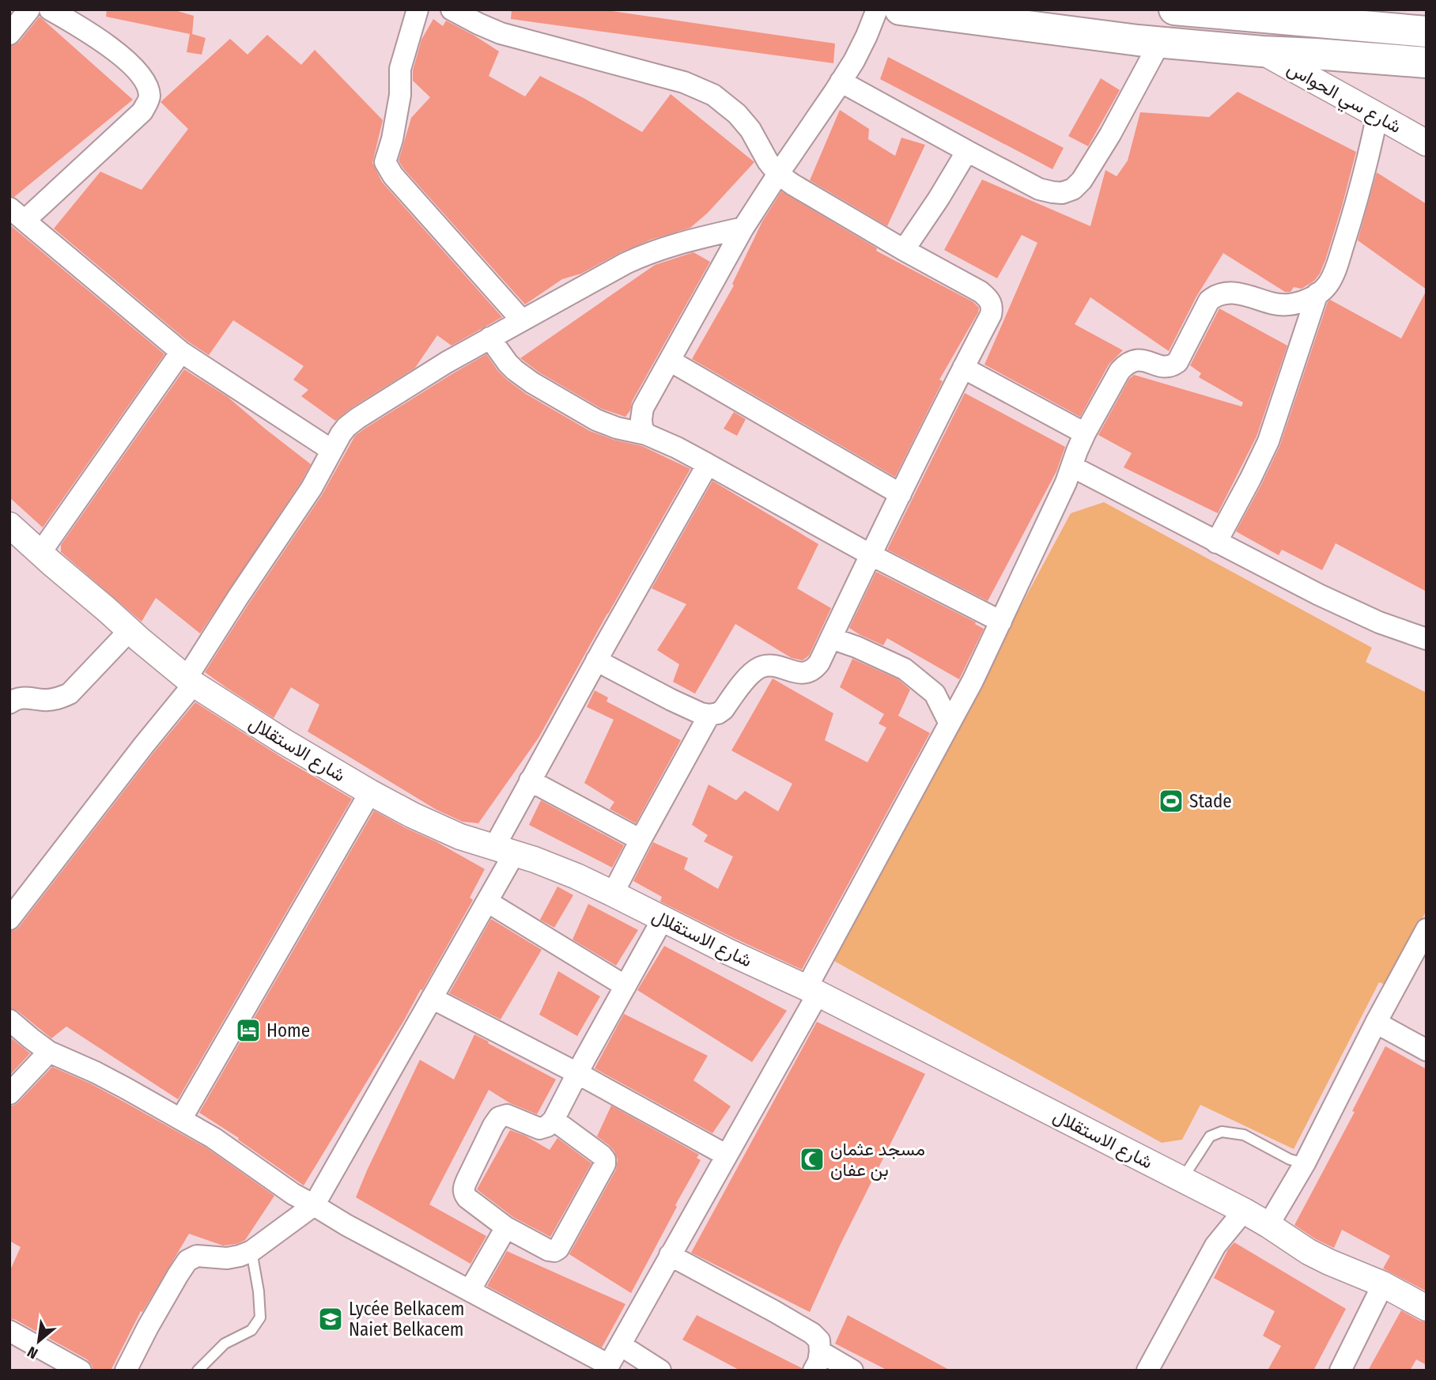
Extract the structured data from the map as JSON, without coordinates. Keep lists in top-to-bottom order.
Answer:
{
  "streets": {
    "street": ["شارع سي الحواس", "شارع الاستقلال"]
  },
  "places": {
    "sports": ["Stade"],
    "hotel": ["Home"],
    "mosque": ["مسجد عثمان بن عفان"],
    "school or university": ["Lycée Belkacem Naiet Belkacem"]
  },
  "north": "bottom left"
}
